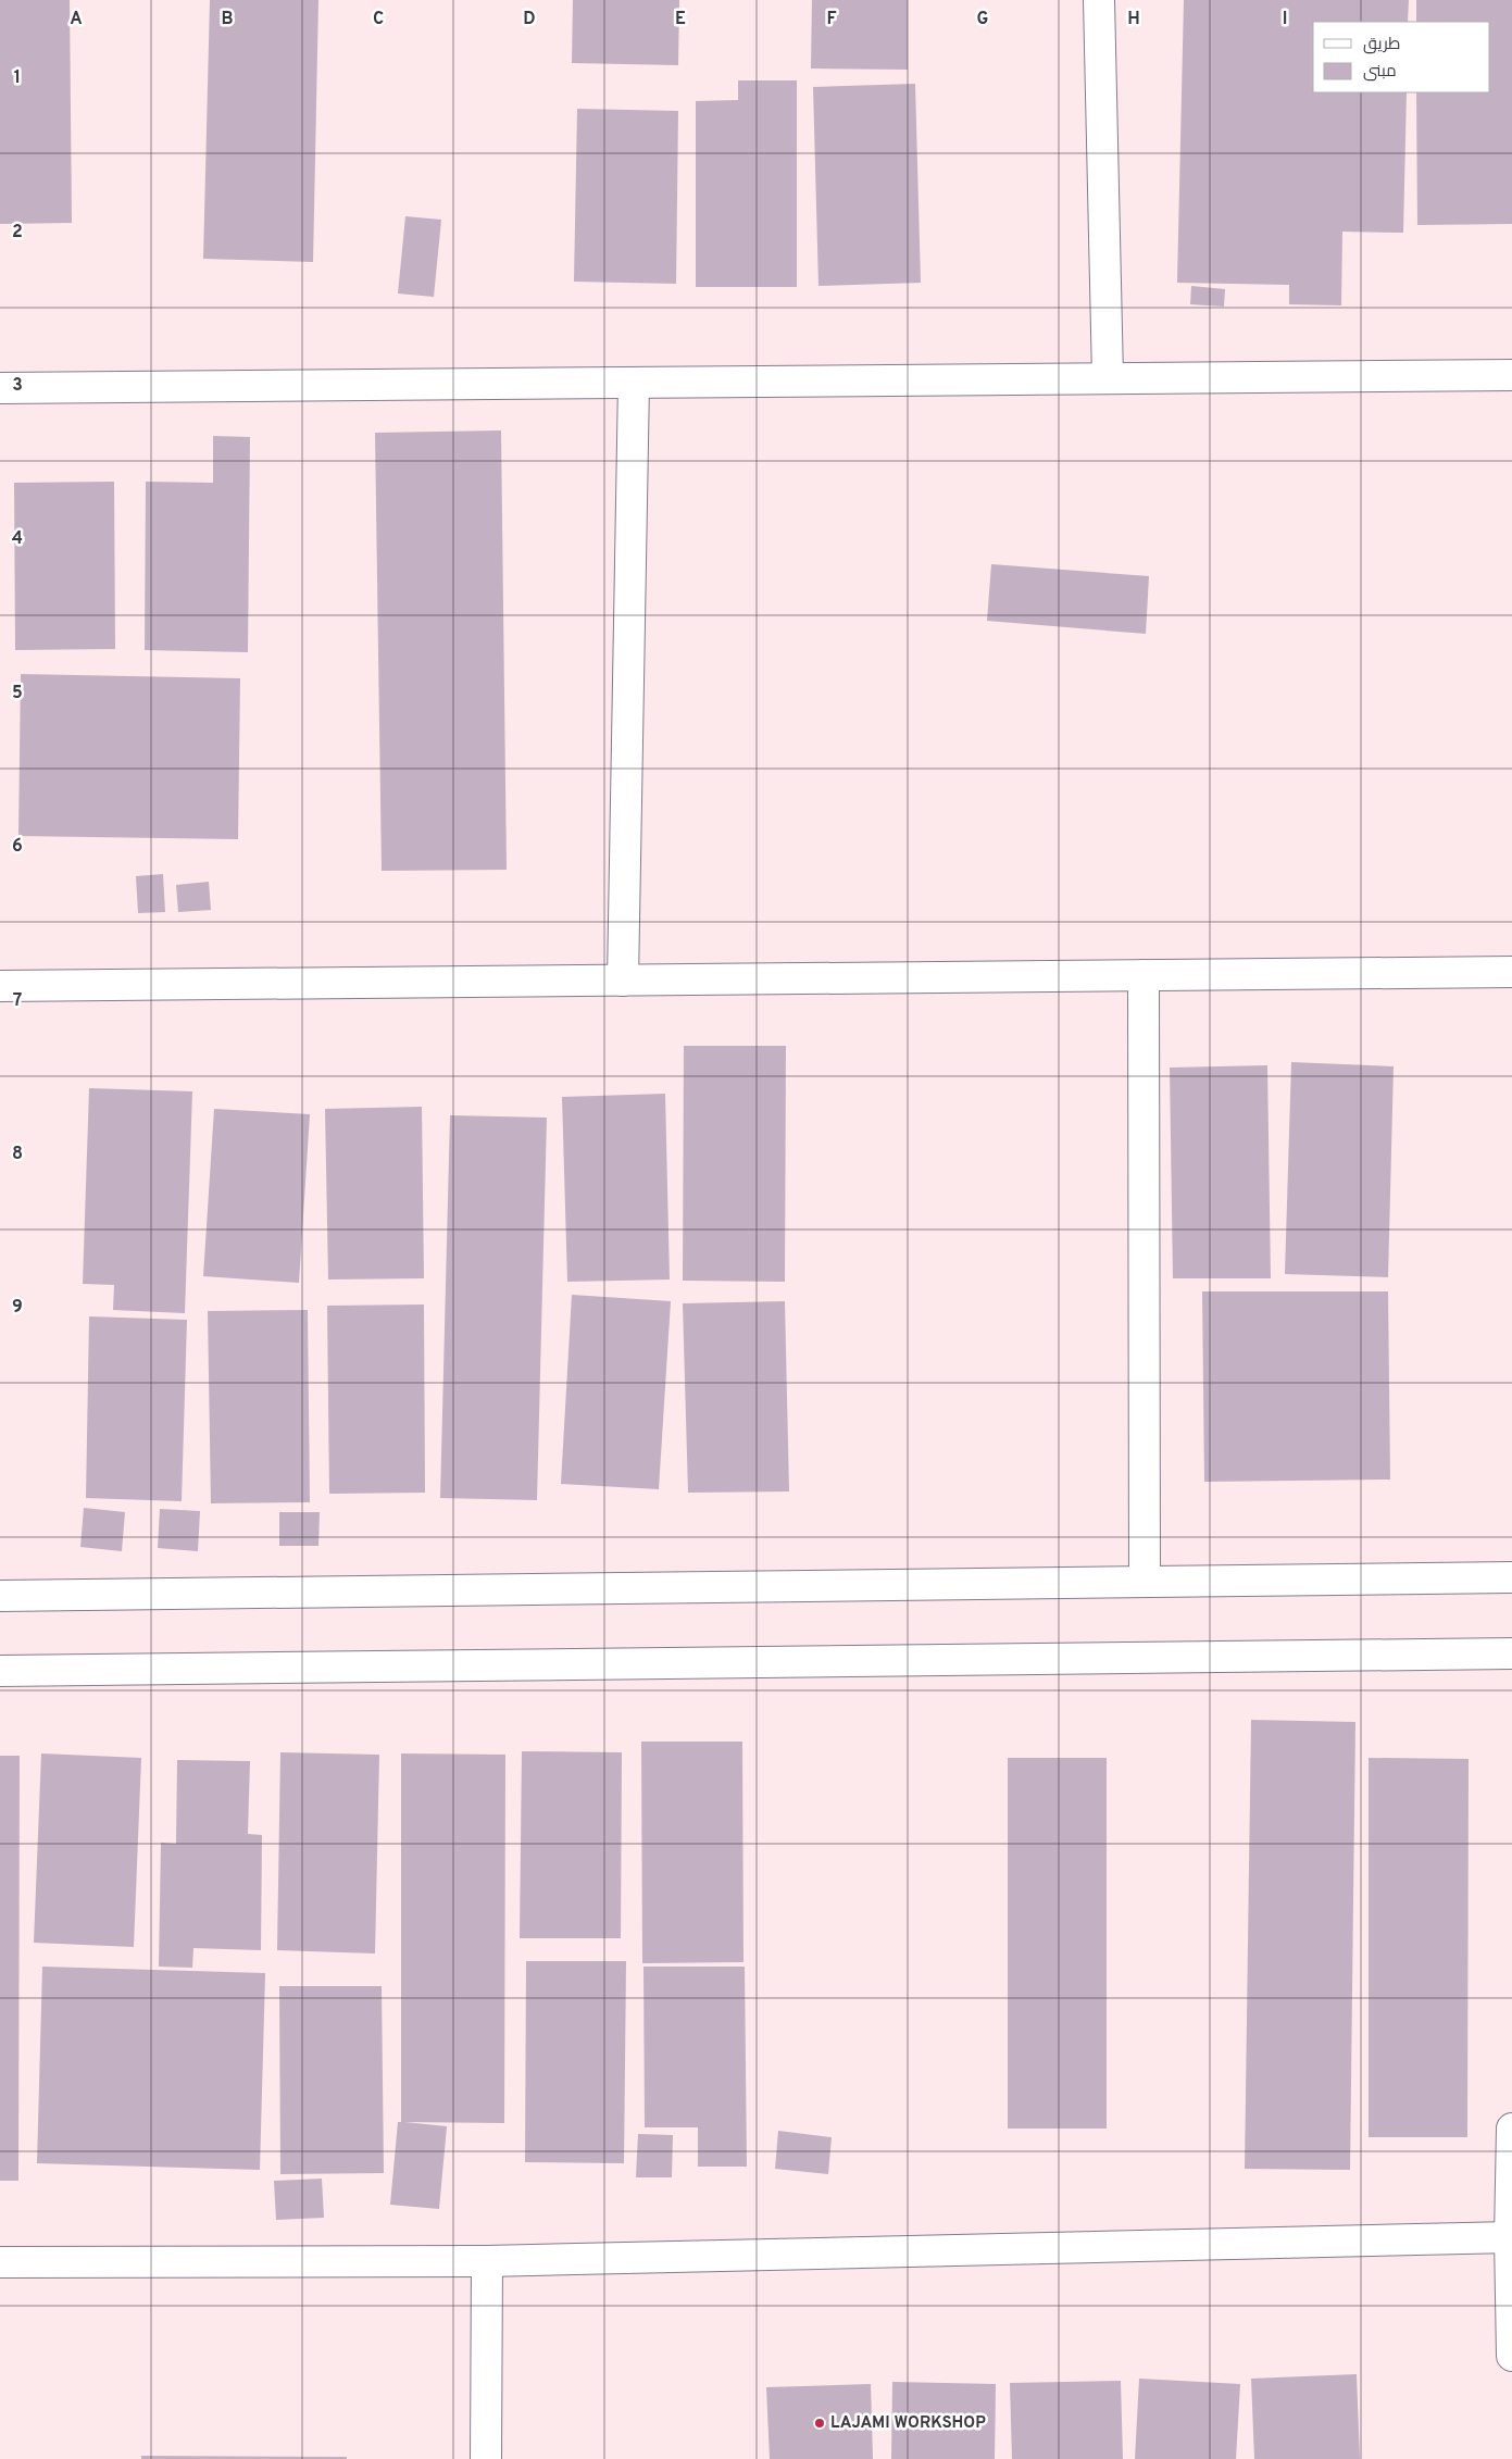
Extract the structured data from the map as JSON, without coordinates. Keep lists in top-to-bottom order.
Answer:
{
  "places": ["LAJAMI WORKSHOP"],
  "legend": ["طريق", "مبنى"],
  "grid": {
    "columns": [
      "A",
      "B",
      "C",
      "D",
      "E",
      "F",
      "G",
      "H",
      "I"
    ],
    "rows": [
      "1",
      "2",
      "3",
      "4",
      "5",
      "6",
      "7",
      "8",
      "9"
    ]
  }
}
